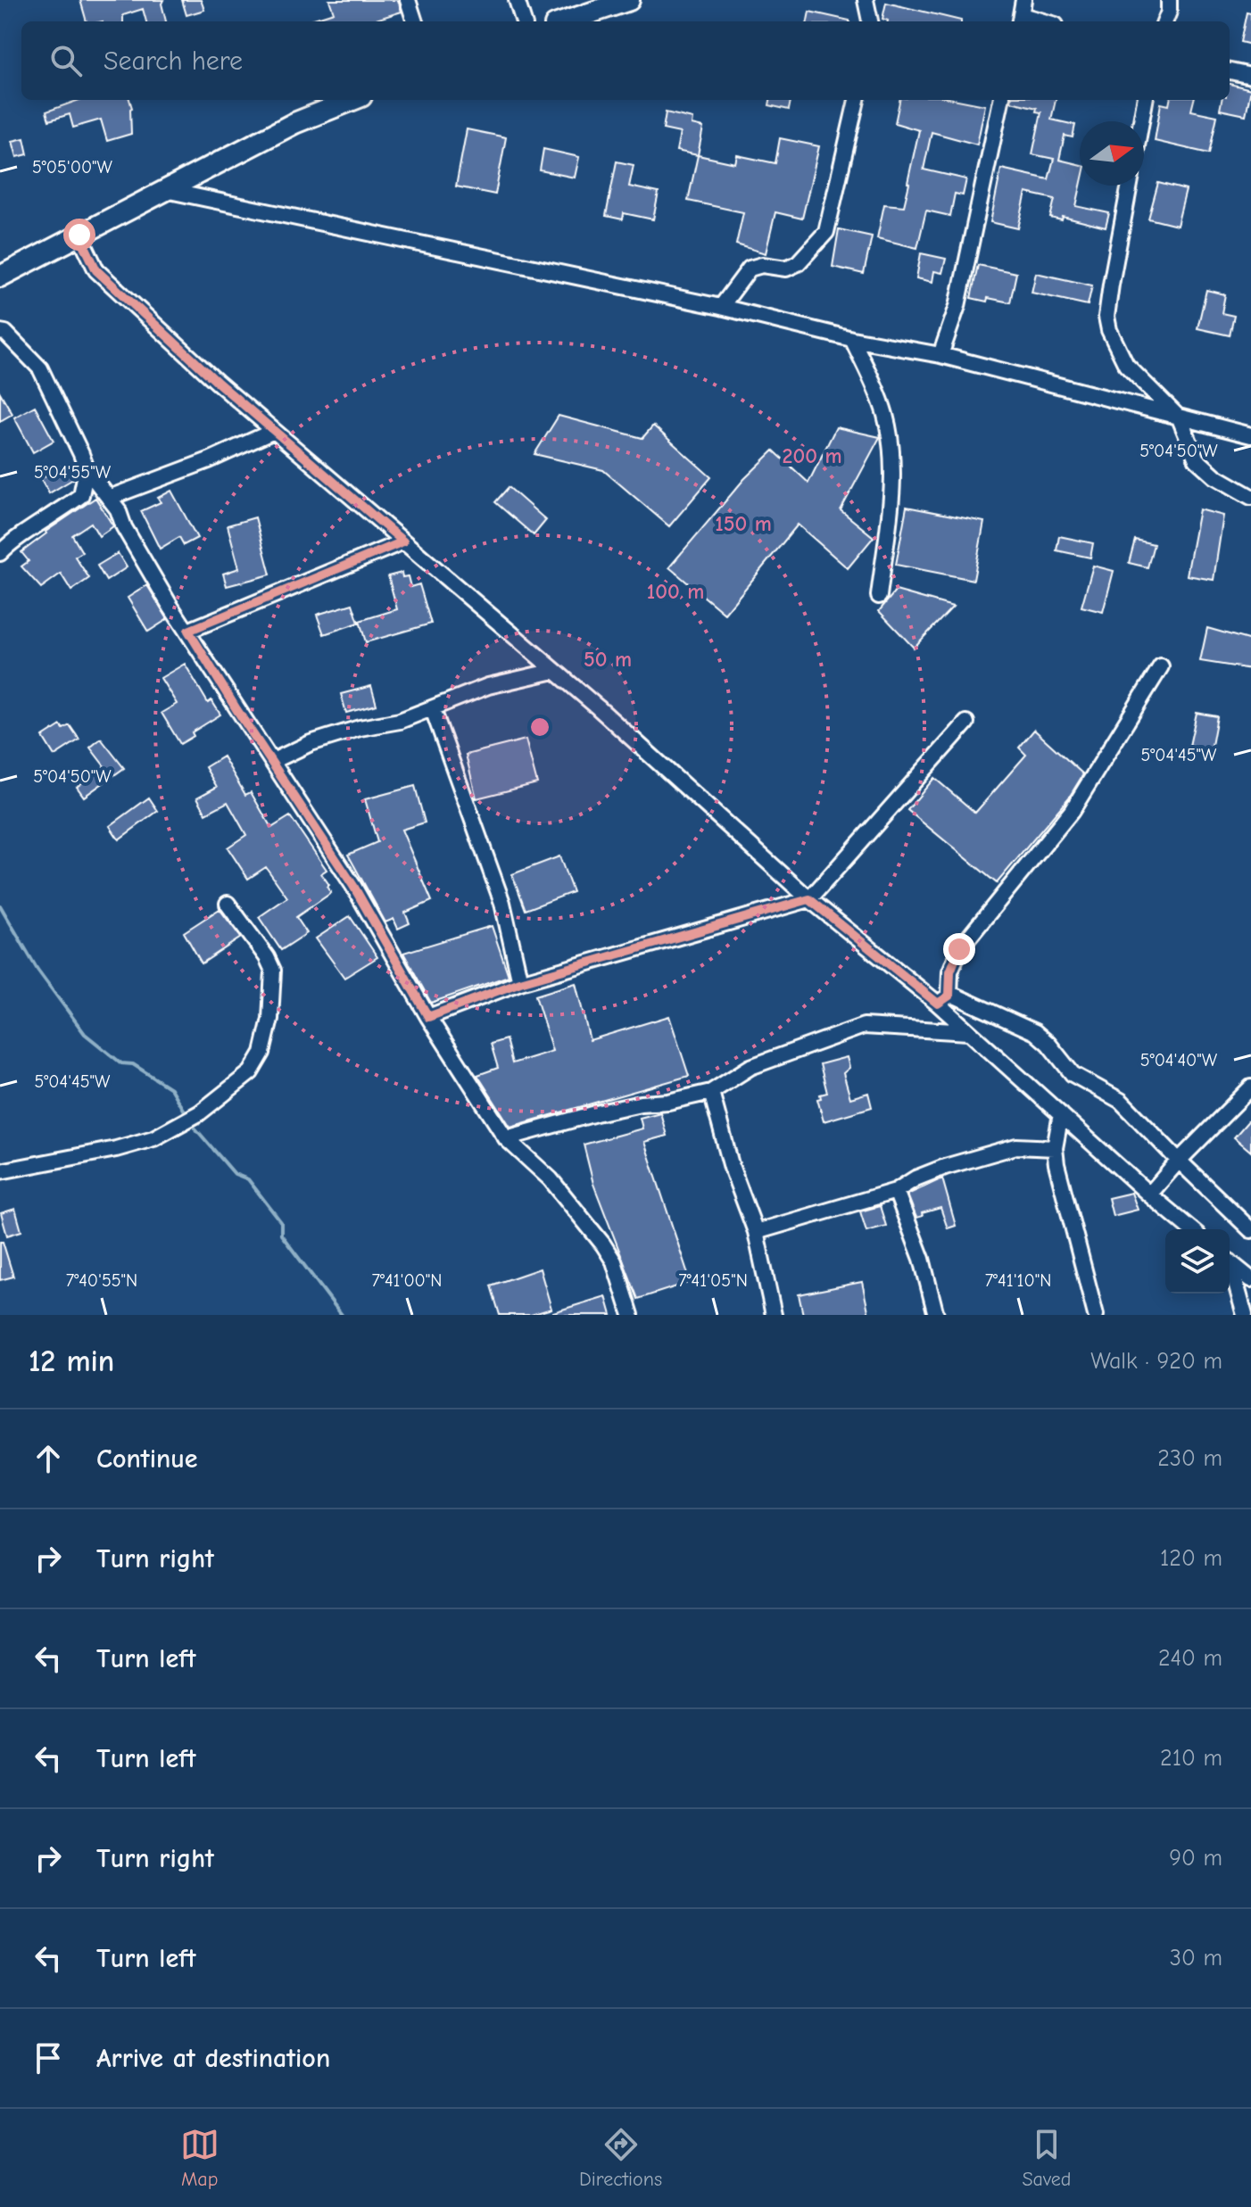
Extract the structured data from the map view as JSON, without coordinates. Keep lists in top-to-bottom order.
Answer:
{
  "north": "right",
  "page": {
    "search": "Search here",
    "heading": ["12 min", "Walk · 920 m"],
    "list": [
      ["Continue", "230 m"],
      ["Turn right", "120 m"],
      ["Turn left", "240 m"],
      ["Turn left", "210 m"],
      ["Turn right", "90 m"],
      ["Turn left", "30 m"],
      "Arrive at destination"
    ],
    "nav": ["Map", "Directions", "Saved"]
  },
  "coordinates": [
    "5°05'00\"W",
    "5°04'50\"W",
    "5°04'55\"W",
    "5°04'45\"W",
    "5°04'40\"W",
    "7°40'55\"N",
    "7°41'00\"N",
    "7°41'05\"N",
    "7°41'10\"N"
  ],
  "rings": [
    "200 m",
    "150 m",
    "100 m",
    "50 m"
  ]
}
